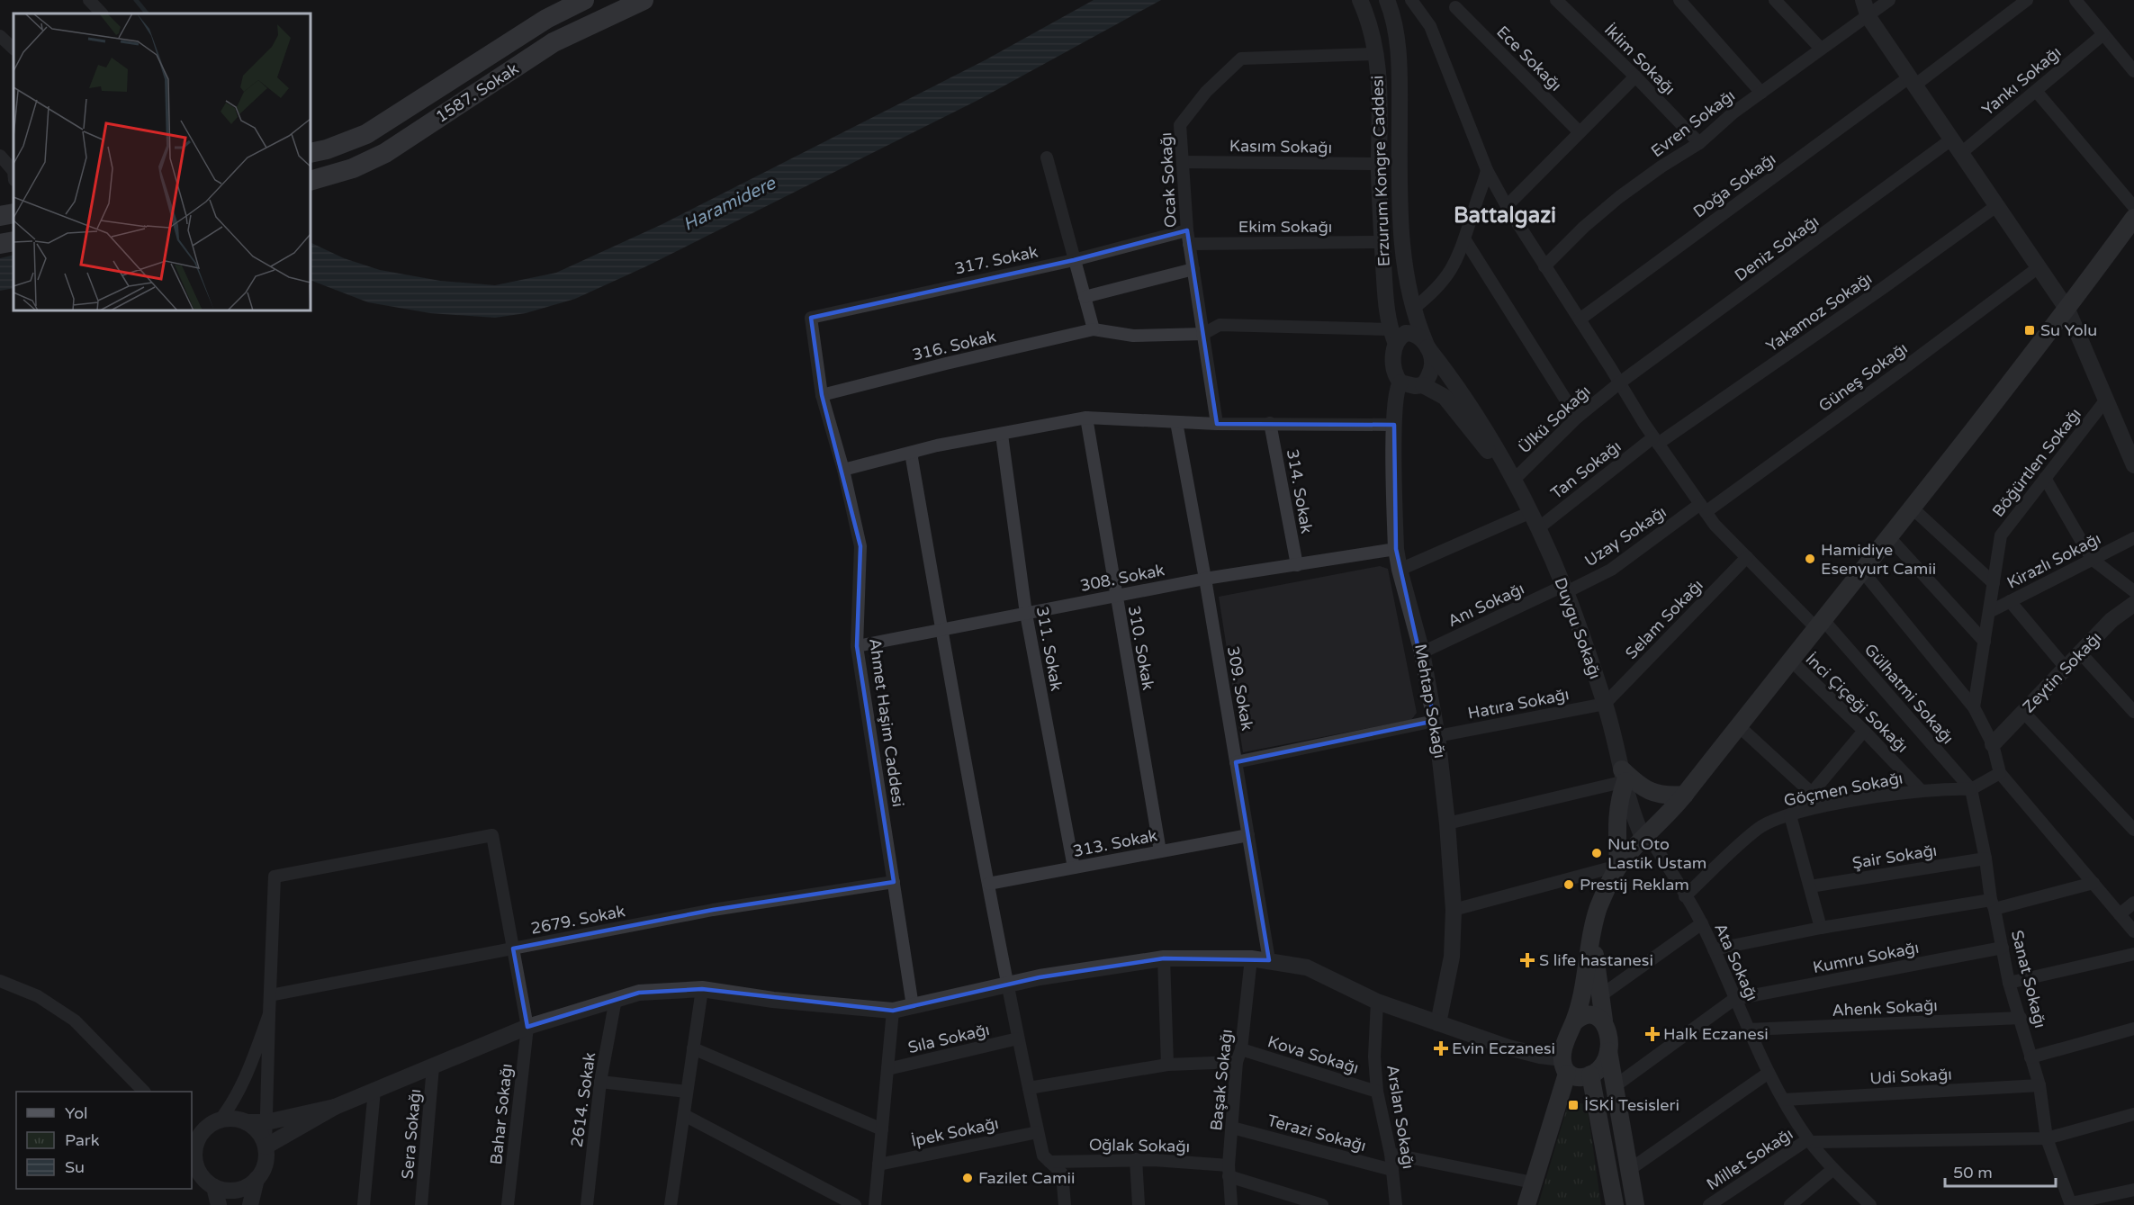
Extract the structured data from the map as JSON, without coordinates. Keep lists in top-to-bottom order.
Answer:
{
  "streets": {
    "main road": ["1587. Sokak"],
    "street": [
      "Ece Sokağı",
      "İklim Sokağı",
      "Yankı Sokağı",
      "Evren Sokağı",
      "Kasım Sokağı",
      "Erzurum Kongre Caddesi",
      "Ocak Sokağı",
      "Doğa Sokağı",
      "Ekim Sokağı",
      "Deniz Sokağı",
      "317. Sokak",
      "Yakamoz Sokağı",
      "316. Sokak",
      "Güneş Sokağı",
      "Ülkü Sokağı",
      "Böğürtlen Sokağı",
      "Tan Sokağı",
      "314. Sokak",
      "Uzay Sokağı",
      "Kirazlı Sokağı",
      "308. Sokak",
      "Anı Sokağı",
      "Selam Sokağı",
      "Duygu Sokağı",
      "310. Sokak",
      "311. Sokak",
      "Zeytin Sokağı",
      "309. Sokak",
      "Gülhatmi Sokağı",
      "Mehtap Sokağı",
      "İnci Çiçeği Sokağı",
      "Hatıra Sokağı",
      "Ahmet Haşim Caddesi",
      "Göçmen Sokağı",
      "313. Sokak",
      "Şair Sokağı",
      "2679. Sokak",
      "Kumru Sokağı",
      "Ata Sokağı",
      "Sanat Sokağı",
      "Ahenk Sokağı",
      "Sıla Sokağı",
      "Kova Sokağı",
      "Udi Sokağı",
      "Başak Sokağı",
      "2614. Sokak",
      "Bahar Sokağı",
      "Arslan Sokağı",
      "İpek Sokağı",
      "Terazi Sokağı",
      "Sera Sokağı",
      "Oğlak Sokağı",
      "Millet Sokağı"
    ]
  },
  "crossings": [
    ["İklim Sokağı", "Evren Sokağı"],
    ["Evren Sokağı", "Gülhatmi Sokağı"],
    ["Kasım Sokağı", "Erzurum Kongre Caddesi"],
    ["Kasım Sokağı", "Ocak Sokağı"],
    ["Erzurum Kongre Caddesi", "Ocak Sokağı"],
    ["Erzurum Kongre Caddesi", "Ekim Sokağı"],
    ["Erzurum Kongre Caddesi", "Mehtap Sokağı"],
    ["Ocak Sokağı", "Ekim Sokağı"],
    ["Ocak Sokağı", "317. Sokak"],
    ["Doğa Sokağı", "Gülhatmi Sokağı"],
    ["Deniz Sokağı", "Ülkü Sokağı"],
    ["Deniz Sokağı", "Gülhatmi Sokağı"],
    ["317. Sokak", "Ahmet Haşim Caddesi"],
    ["Yakamoz Sokağı", "Tan Sokağı"],
    ["Yakamoz Sokağı", "Gülhatmi Sokağı"],
    ["316. Sokak", "Ahmet Haşim Caddesi"],
    ["Güneş Sokağı", "Uzay Sokağı"],
    ["Güneş Sokağı", "Gülhatmi Sokağı"],
    ["Ülkü Sokağı", "Duygu Sokağı"],
    ["Ülkü Sokağı", "Gülhatmi Sokağı"],
    ["Böğürtlen Sokağı", "Kirazlı Sokağı"],
    ["Tan Sokağı", "Duygu Sokağı"],
    ["Tan Sokağı", "Gülhatmi Sokağı"],
    ["314. Sokak", "308. Sokak"],
    ["Uzay Sokağı", "Anı Sokağı"],
    ["Uzay Sokağı", "Duygu Sokağı"],
    ["Uzay Sokağı", "Gülhatmi Sokağı"],
    ["308. Sokak", "310. Sokak"],
    ["308. Sokak", "311. Sokak"],
    ["308. Sokak", "309. Sokak"],
    ["308. Sokak", "Mehtap Sokağı"],
    ["308. Sokak", "Ahmet Haşim Caddesi"],
    ["Anı Sokağı", "Duygu Sokağı"],
    ["Anı Sokağı", "Mehtap Sokağı"],
    ["Selam Sokağı", "Duygu Sokağı"],
    ["Selam Sokağı", "Gülhatmi Sokağı"],
    ["Selam Sokağı", "Hatıra Sokağı"],
    ["Duygu Sokağı", "Hatıra Sokağı"],
    ["Duygu Sokağı", "Ata Sokağı"],
    ["310. Sokak", "313. Sokak"],
    ["311. Sokak", "313. Sokak"],
    ["309. Sokak", "Hatıra Sokağı"],
    ["309. Sokak", "313. Sokak"],
    ["Gülhatmi Sokağı", "Göçmen Sokağı"],
    ["Gülhatmi Sokağı", "Sanat Sokağı"],
    ["Mehtap Sokağı", "Hatıra Sokağı"],
    ["İnci Çiçeği Sokağı", "Göçmen Sokağı"],
    ["Ahmet Haşim Caddesi", "2679. Sokak"],
    ["Göçmen Sokağı", "Ata Sokağı"],
    ["Göçmen Sokağı", "Sanat Sokağı"],
    ["Şair Sokağı", "Sanat Sokağı"],
    ["2679. Sokak", "Bahar Sokağı"],
    ["Kumru Sokağı", "Ata Sokağı"],
    ["Kumru Sokağı", "Sanat Sokağı"],
    ["Ata Sokağı", "Ahenk Sokağı"],
    ["Ata Sokağı", "Udi Sokağı"],
    ["Ata Sokağı", "Millet Sokağı"],
    ["Sanat Sokağı", "Ahenk Sokağı"],
    ["Sanat Sokağı", "Udi Sokağı"],
    ["Kova Sokağı", "Başak Sokağı"],
    ["Kova Sokağı", "Arslan Sokağı"],
    ["Başak Sokağı", "Terazi Sokağı"],
    ["Başak Sokağı", "Oğlak Sokağı"],
    ["Arslan Sokağı", "Terazi Sokağı"]
  ],
  "districts": ["Battalgazi"],
  "water": ["Haramidere"],
  "places": {
    "transit": ["Su Yolu", "İSKİ Tesisleri"],
    "other": [
      "Hamidiye Esenyurt Camii",
      "Nut Oto Lastik Ustam",
      "Prestij Reklam",
      "Fazilet Camii"
    ],
    "health": ["S life hastanesi", "Halk Eczanesi", "Evin Eczanesi"]
  },
  "legend": ["Yol", "Park", "Su"],
  "scale_bar": "50 m"
}
